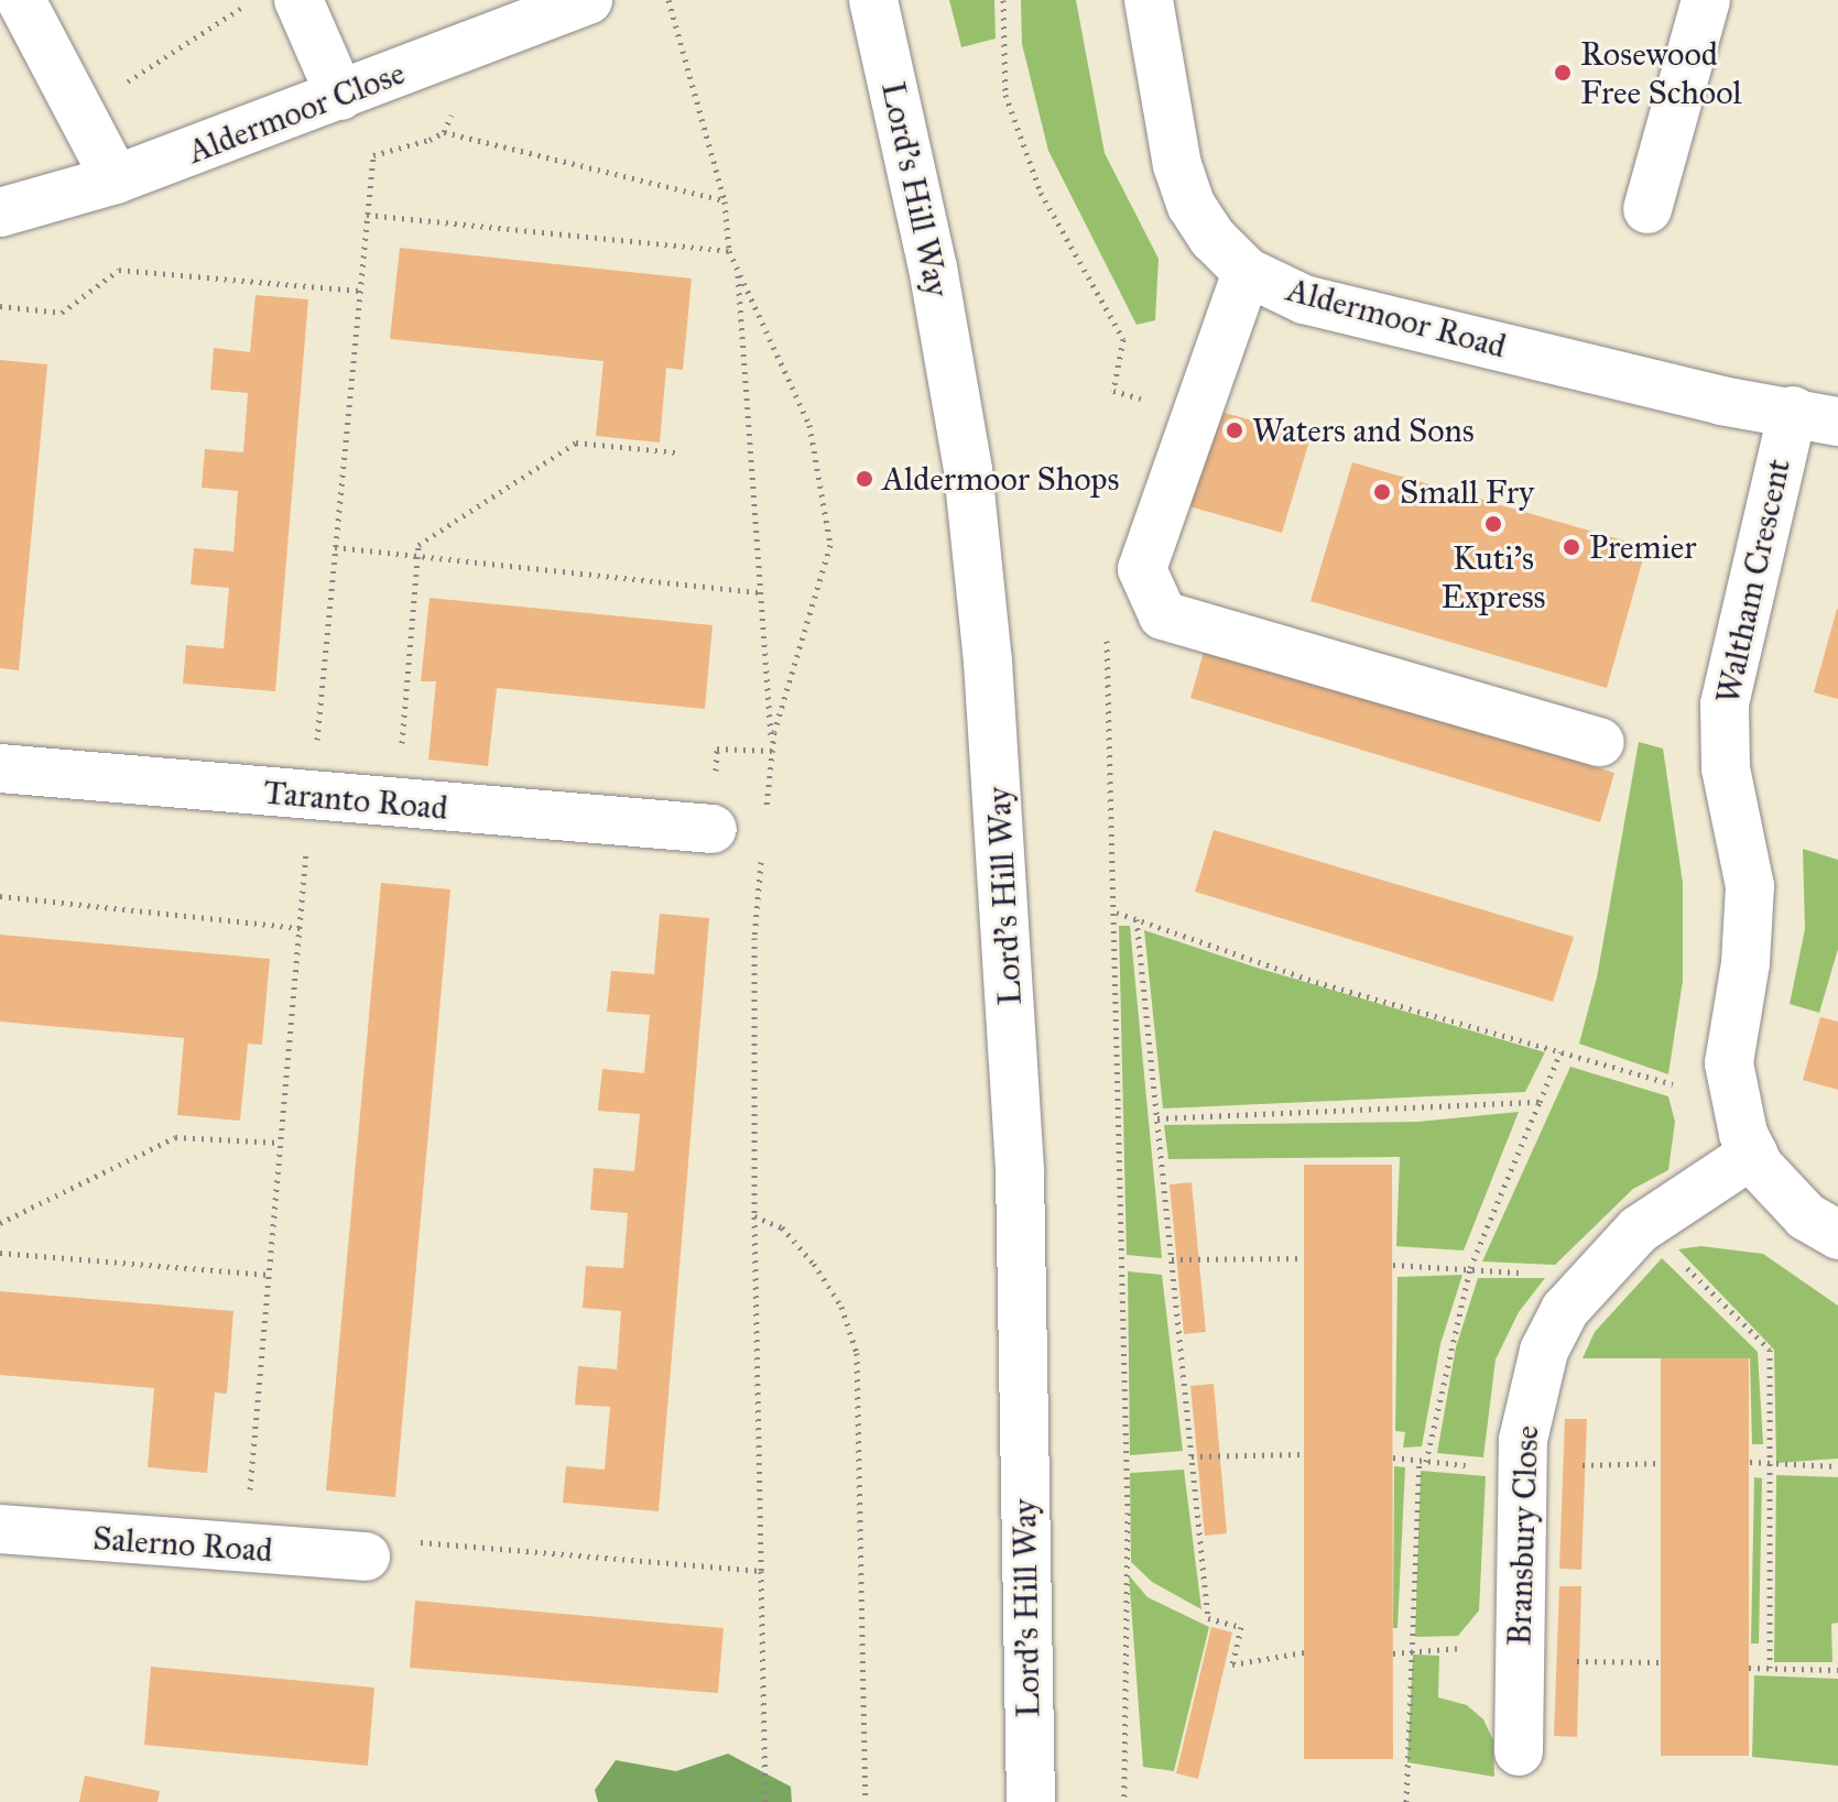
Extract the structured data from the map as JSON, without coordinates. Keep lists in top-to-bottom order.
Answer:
{
  "streets": {
    "street": [
      "Aldermoor Close",
      "Lord's Hill Way",
      "Aldermoor Road",
      "Waltham Crescent",
      "Taranto Road",
      "Bransbury Close",
      "Salerno Road"
    ]
  },
  "crossings": [
    ["Aldermoor Road", "Waltham Crescent"],
    ["Waltham Crescent", "Bransbury Close"]
  ],
  "places": [
    "Rosewood Free School",
    "Waters and Sons",
    "Aldermoor Shops",
    "Small Fry",
    "Kuti's Express",
    "Premier"
  ]
}
